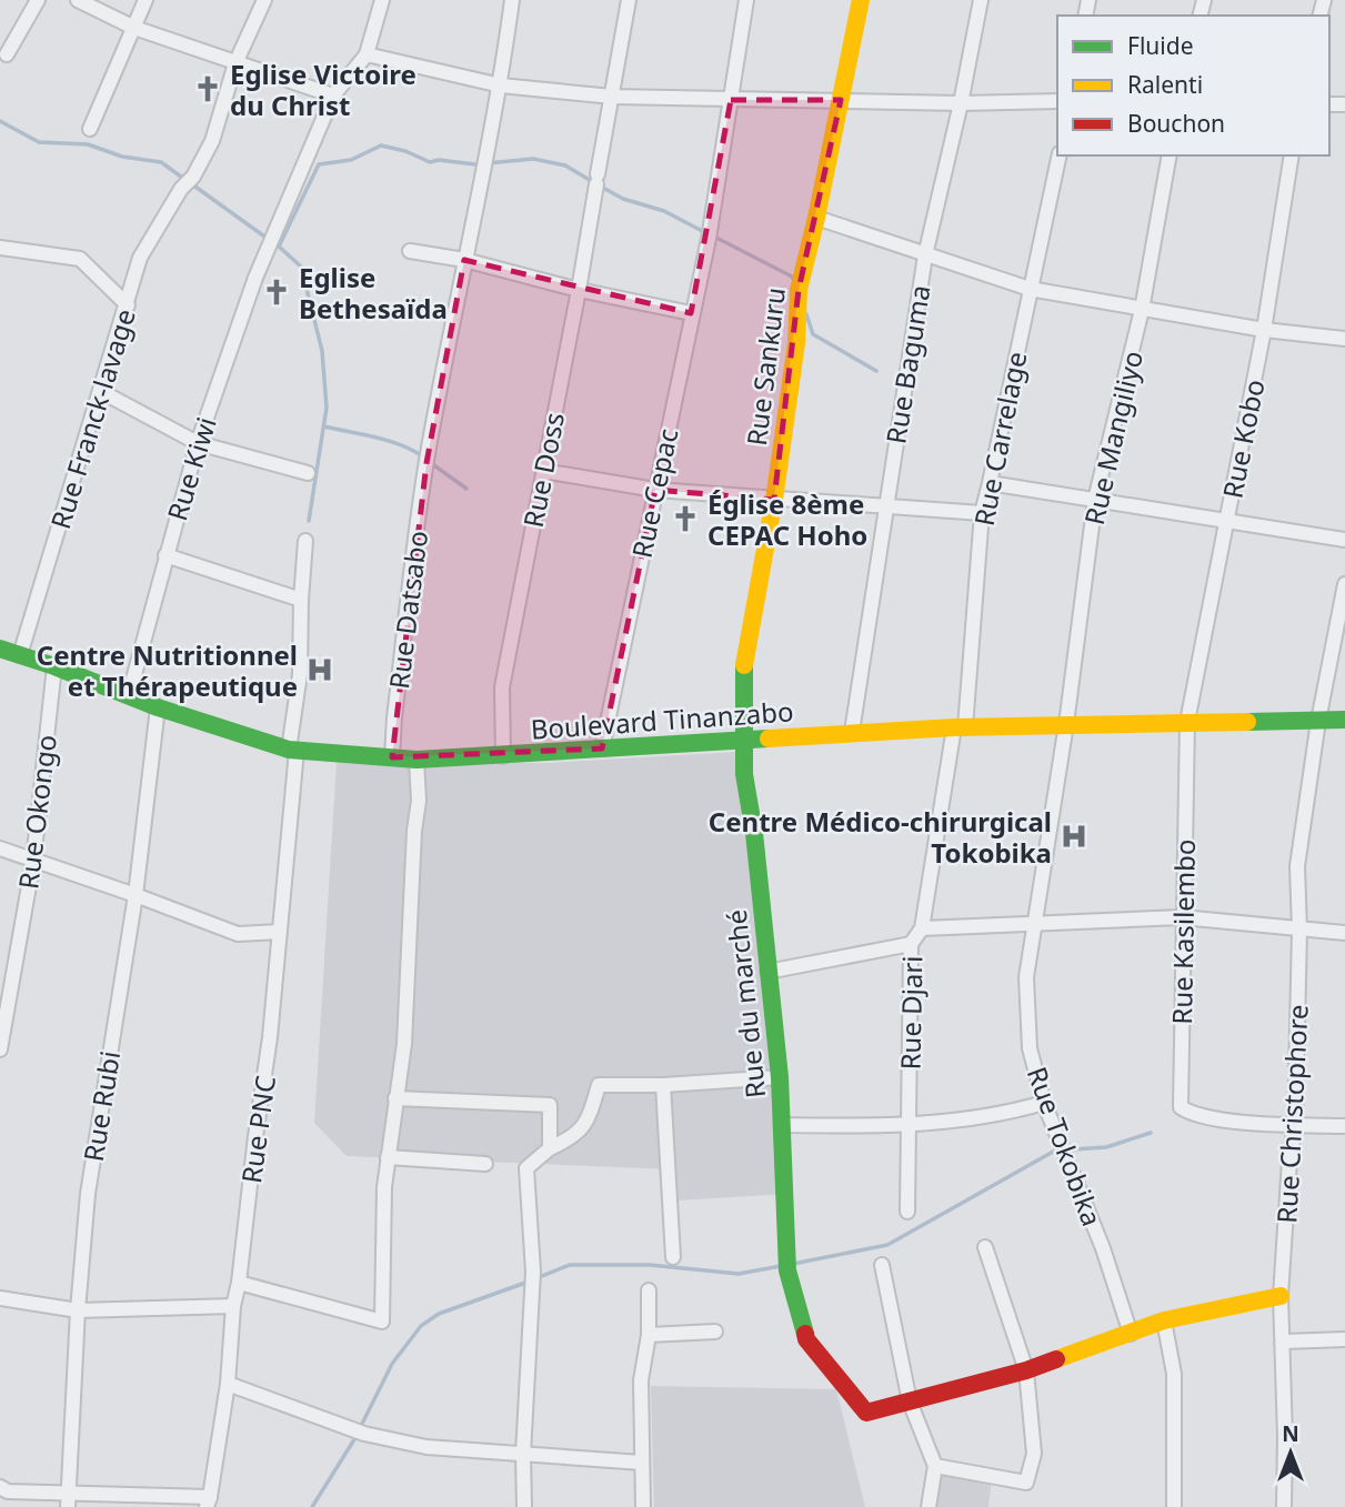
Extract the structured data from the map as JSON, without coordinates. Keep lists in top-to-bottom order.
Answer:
{
  "streets": {
    "street": [
      "Rue Baguma",
      "Rue Sankuru",
      "Rue Franck-lavage",
      "Rue Mangiliyo",
      "Rue Carrelage",
      "Rue Kobo",
      "Rue Kiwi",
      "Rue Doss",
      "Rue Cepac",
      "Rue Datsabo",
      "Boulevard Tinanzabo",
      "Rue Okongo",
      "Rue Kasilembo",
      "Rue du marché",
      "Rue Djari",
      "Rue Rubi",
      "Rue Christophore",
      "Rue PNC",
      "Rue Tokobika"
    ]
  },
  "crossings": [
    ["Rue Baguma", "Boulevard Tinanzabo"],
    ["Rue Sankuru", "Boulevard Tinanzabo"],
    ["Rue Sankuru", "Rue du marché"],
    ["Rue Franck-lavage", "Boulevard Tinanzabo"],
    ["Rue Mangiliyo", "Boulevard Tinanzabo"],
    ["Rue Mangiliyo", "Rue Tokobika"],
    ["Rue Carrelage", "Boulevard Tinanzabo"],
    ["Rue Carrelage", "Rue Djari"],
    ["Rue Kobo", "Boulevard Tinanzabo"],
    ["Rue Kobo", "Rue Kasilembo"],
    ["Rue Kiwi", "Boulevard Tinanzabo"],
    ["Rue Doss", "Boulevard Tinanzabo"],
    ["Rue Cepac", "Boulevard Tinanzabo"],
    ["Rue Datsabo", "Boulevard Tinanzabo"],
    ["Boulevard Tinanzabo", "Rue Okongo"],
    ["Boulevard Tinanzabo", "Rue Kasilembo"],
    ["Boulevard Tinanzabo", "Rue du marché"],
    ["Boulevard Tinanzabo", "Rue Djari"],
    ["Boulevard Tinanzabo", "Rue Rubi"],
    ["Boulevard Tinanzabo", "Rue Christophore"],
    ["Boulevard Tinanzabo", "Rue PNC"],
    ["Boulevard Tinanzabo", "Rue Tokobika"],
    ["Rue Kasilembo", "Rue Christophore"]
  ],
  "places": {
    "church": ["Eglise Victoire du Christ", "Eglise Bethesaïda", "Église 8ème CEPAC Hoho"],
    "hospital": ["Centre Nutritionnel et Thérapeutique", "Centre Médico-chirurgical Tokobika"]
  },
  "legend": ["Fluide", "Ralenti", "Bouchon"],
  "north": "top"
}
